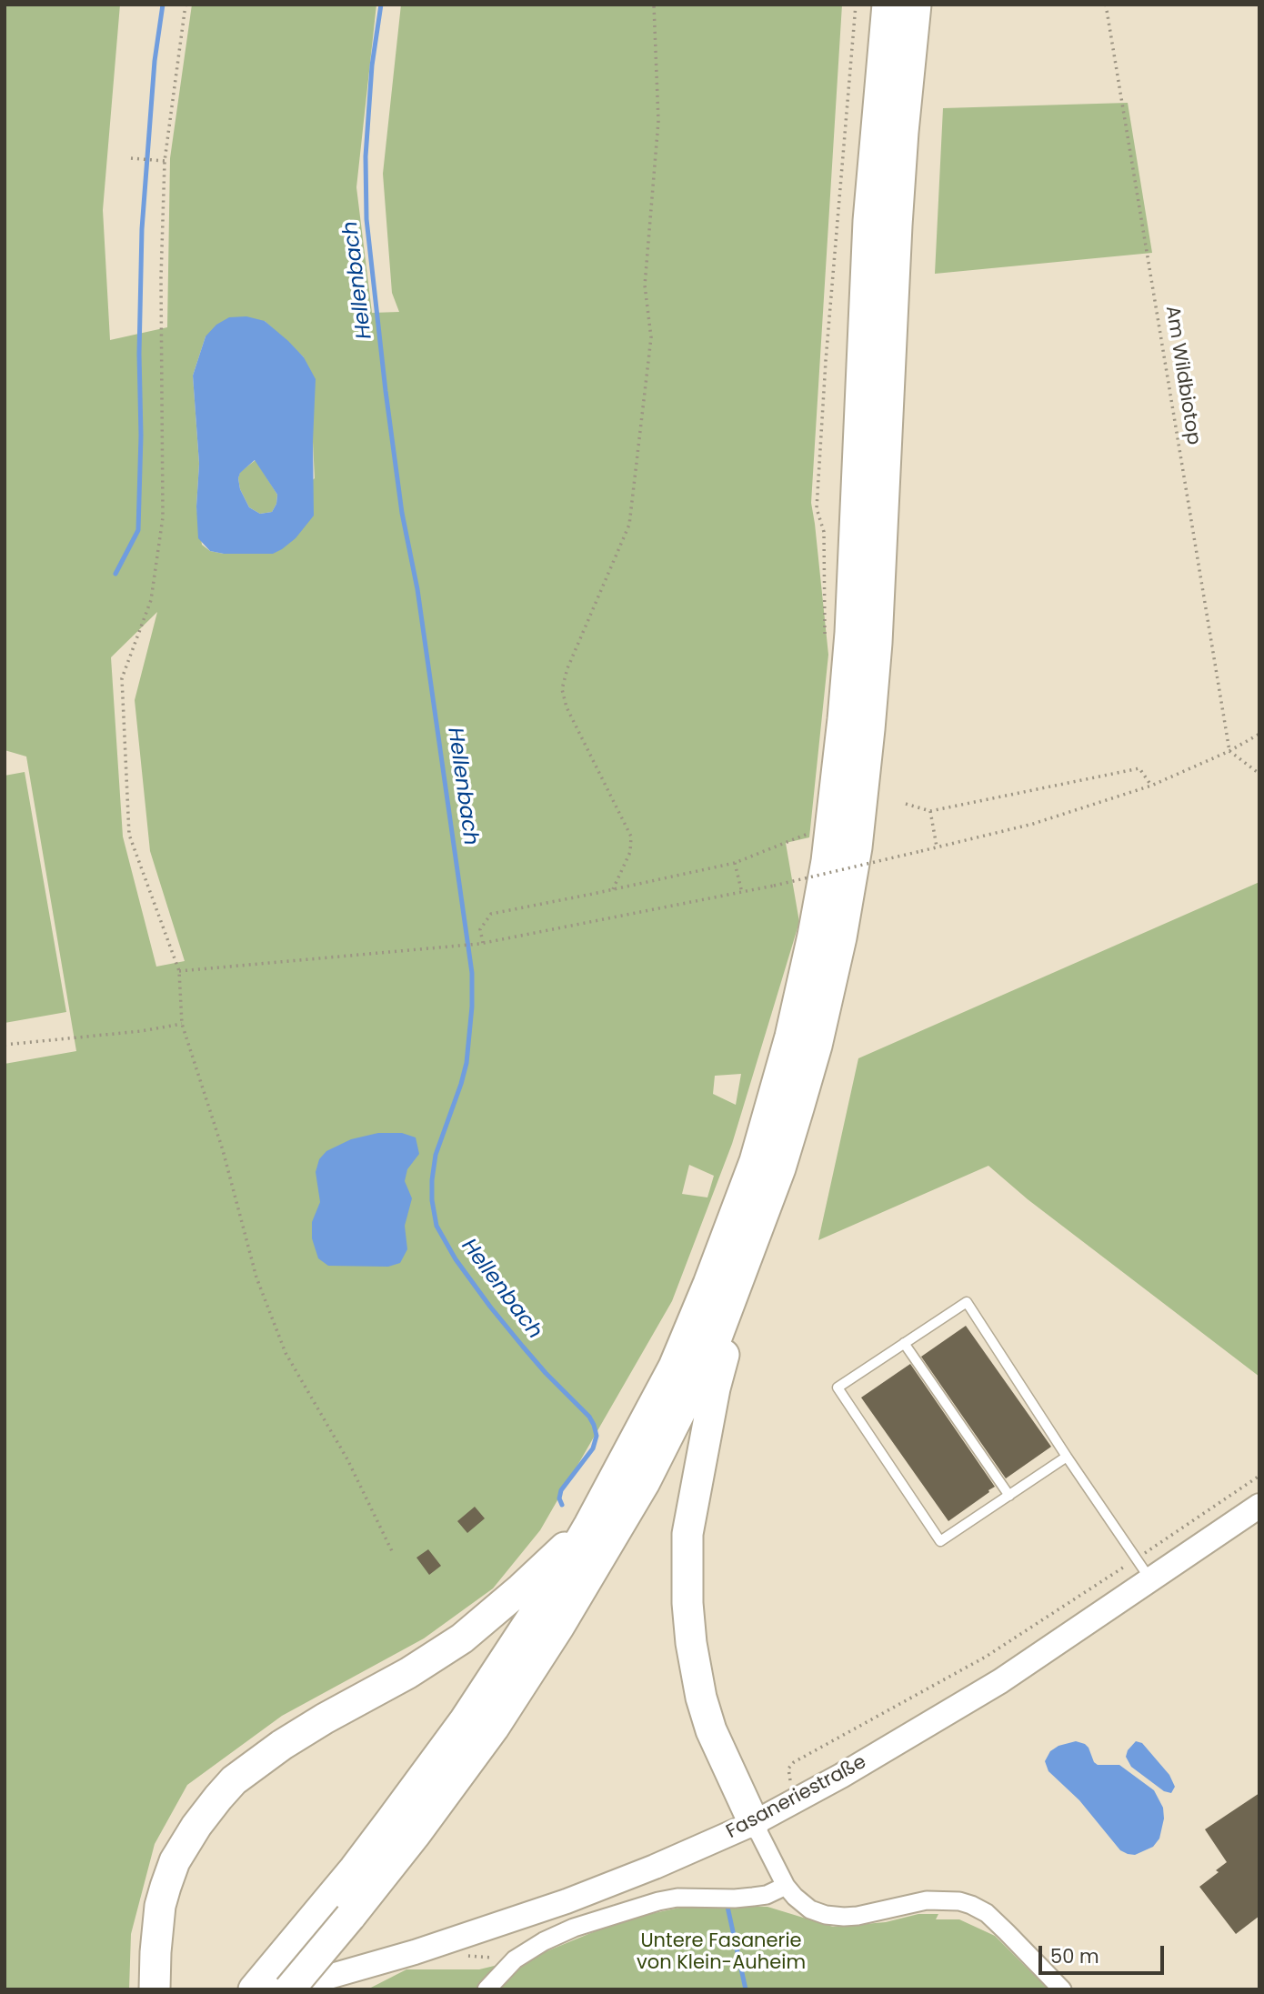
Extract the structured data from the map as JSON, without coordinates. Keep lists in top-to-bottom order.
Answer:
{
  "streets": {
    "street": ["Fasaneriestraße"],
    "path": ["Am Wildbiotop"]
  },
  "water": ["Hellenbach"],
  "parks": ["Untere Fasanerie von Klein-Auheim"],
  "scale_bar": "50 m"
}
